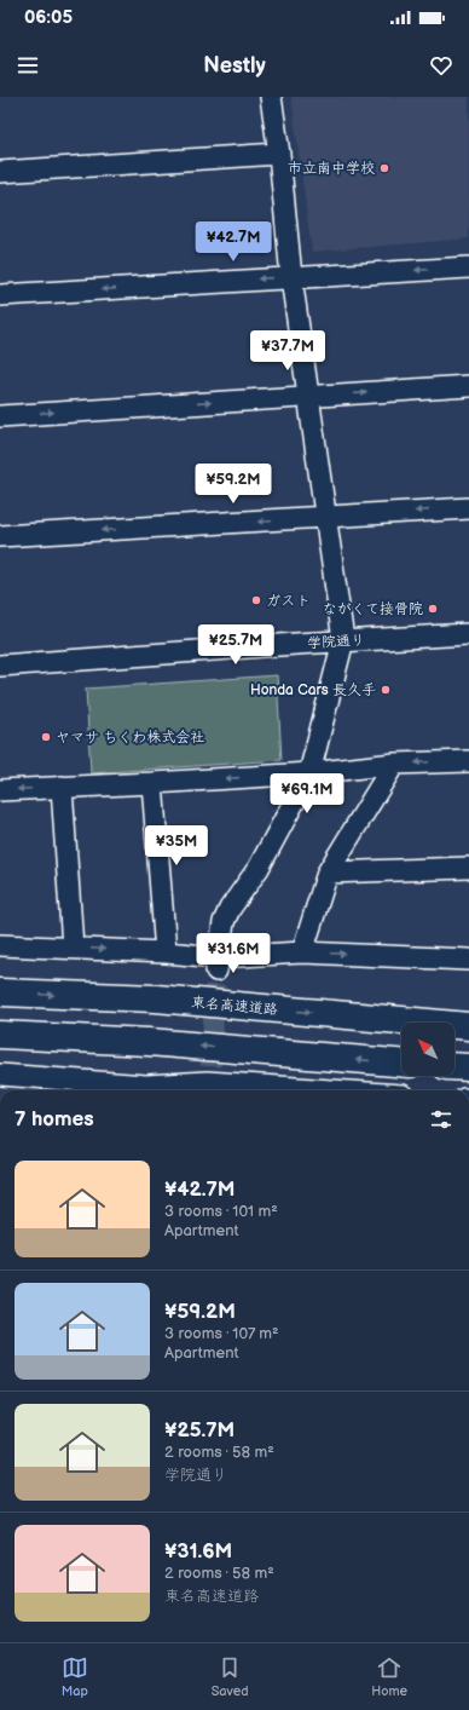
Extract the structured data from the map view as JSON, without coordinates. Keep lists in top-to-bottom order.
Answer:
{
  "streets": {
    "highway": ["東名高速道路"],
    "street": ["学院通り"]
  },
  "places": [
    "市立南中学校",
    "ガスト",
    "ながくて接骨院",
    "Honda Cars 長久手",
    "ヤマサ ちくわ株式会社"
  ],
  "north": "top left",
  "page": {
    "status": "06:05",
    "header": "Nestly",
    "price": [
      "¥42.7M",
      "¥37.7M",
      "¥59.2M",
      "¥25.7M",
      "¥69.1M",
      "¥35M",
      "¥31.6M"
    ],
    "heading": "7 homes",
    "list": [
      {
        "name": "¥42.7M",
        "note": "3 rooms · 101 m² · Apartment"
      },
      {
        "name": "¥59.2M",
        "note": "3 rooms · 107 m² · Apartment"
      },
      {
        "name": "¥25.7M",
        "note": "2 rooms · 58 m² · 学院通り"
      },
      {
        "name": "¥31.6M",
        "note": "2 rooms · 58 m² · 東名高速道路"
      }
    ],
    "tabs": ["Map", "Saved", "Home"]
  }
}
